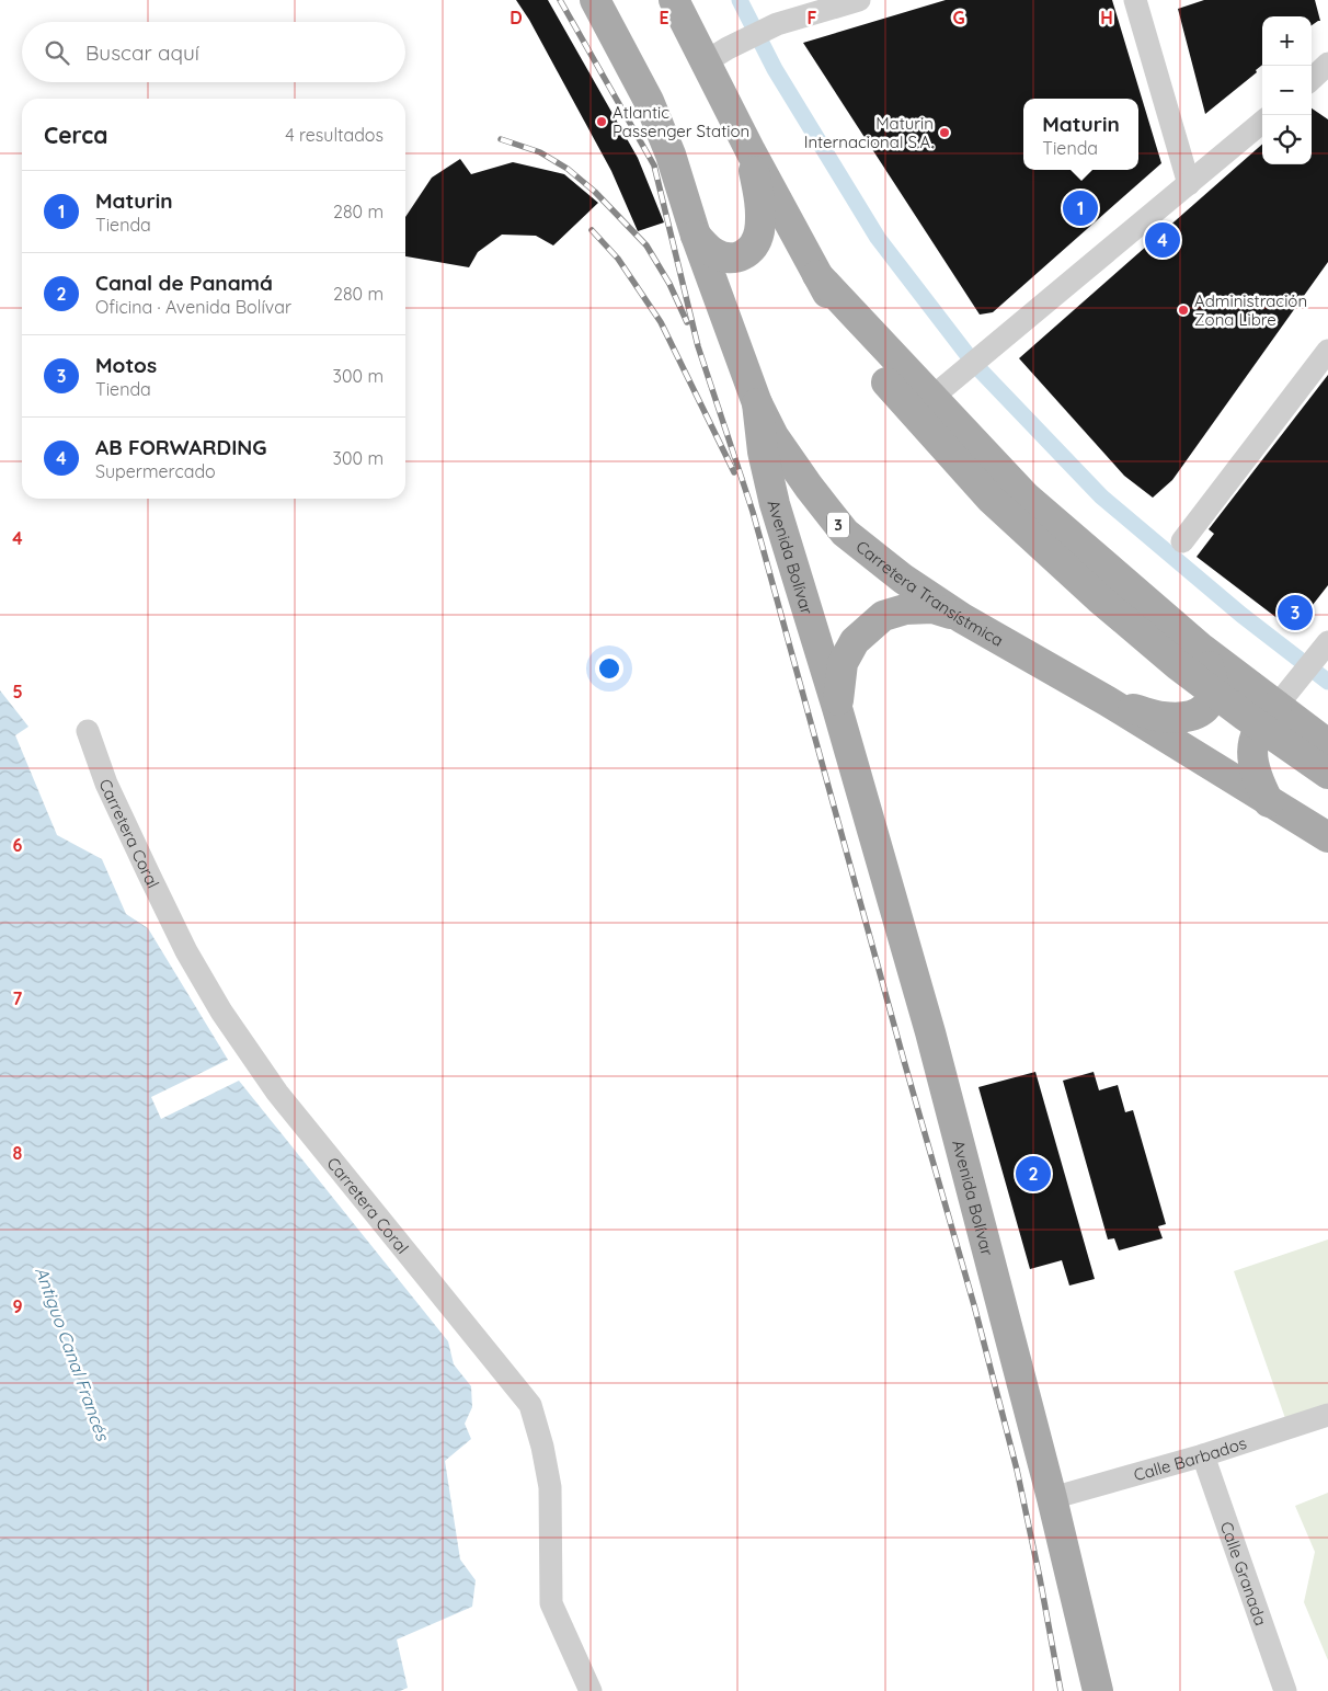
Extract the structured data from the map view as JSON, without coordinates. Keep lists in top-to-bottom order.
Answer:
{
  "streets": {
    "main road": ["3", "Avenida Bolívar", "Carretera Transístmica"],
    "street": ["Carretera Coral", "Calle Barbados", "Calle Granada"]
  },
  "crossings": [
    ["Avenida Bolívar", "Carretera Transístmica"],
    ["Avenida Bolívar", "Calle Barbados"],
    ["Calle Barbados", "Calle Granada"]
  ],
  "water": ["Antiguo Canal Francés"],
  "places": ["Atlantic Passenger Station", "Maturin Internacional S.A.", "Administración Zona Libre"],
  "page": {
    "map_buttons": ["+", "−"],
    "search": "Buscar aquí",
    "popup": ["Maturin", "Tienda"],
    "heading": ["Cerca", "4 resultados"],
    "list": [
      {
        "mark": "1",
        "name": "Maturin",
        "note": "Tienda",
        "value": "280 m"
      },
      {
        "mark": "2",
        "name": "Canal de Panamá",
        "note": "Oficina · Avenida Bolívar",
        "value": "280 m"
      },
      {
        "mark": "3",
        "name": "Motos",
        "note": "Tienda",
        "value": "300 m"
      },
      {
        "mark": "4",
        "name": "AB FORWARDING",
        "note": "Supermercado",
        "value": "300 m"
      }
    ],
    "pins": [
      "1",
      "4",
      "3",
      "2"
    ]
  },
  "grid": {
    "columns": [
      "D",
      "E",
      "F",
      "G",
      "H"
    ],
    "rows": [
      "4",
      "5",
      "6",
      "7",
      "8",
      "9"
    ]
  }
}
